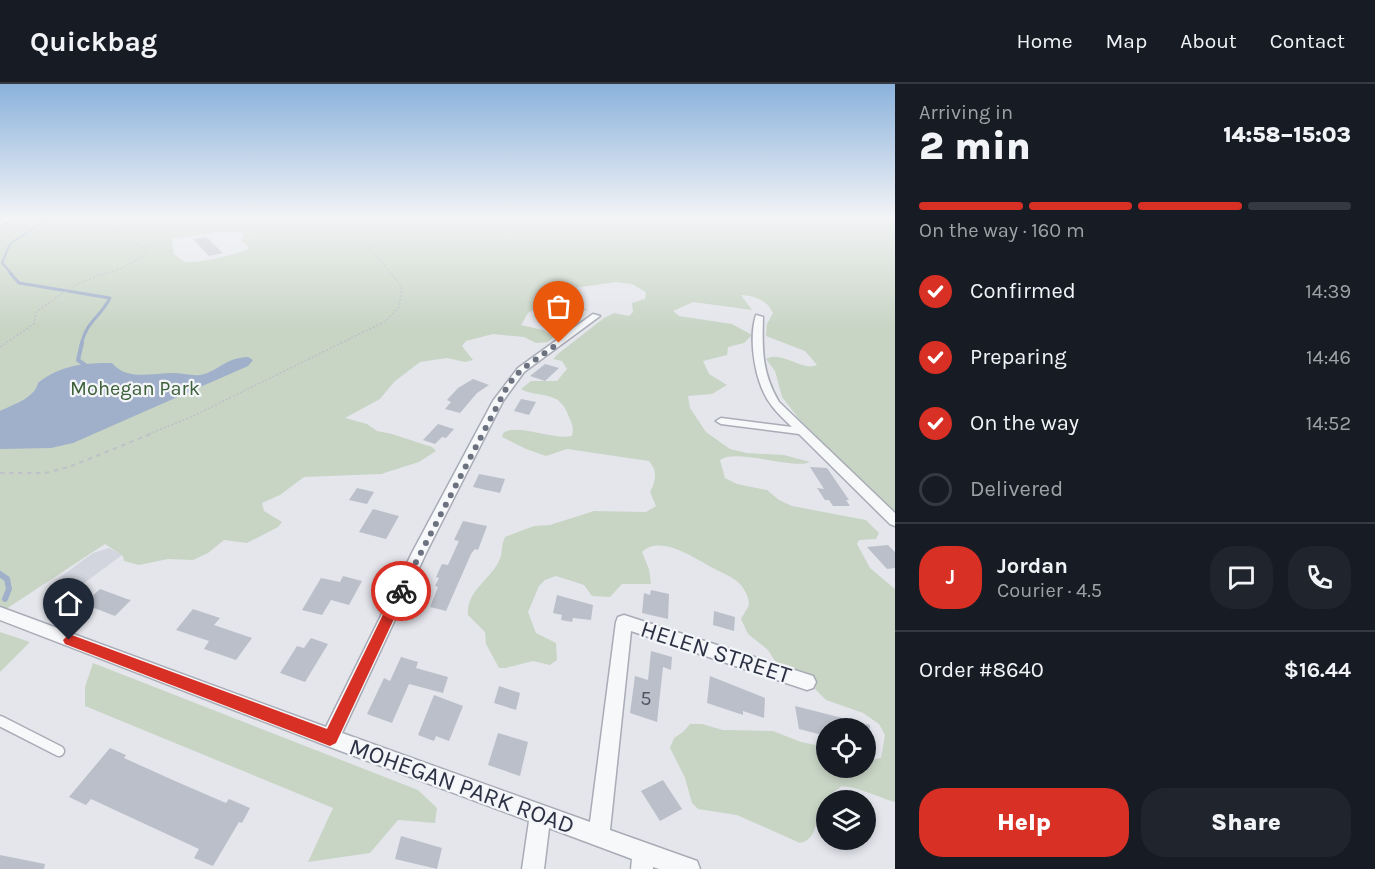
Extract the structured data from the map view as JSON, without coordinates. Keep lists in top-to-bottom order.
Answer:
{
  "streets": {
    "street": ["HELEN STREET", "MOHEGAN PARK ROAD"]
  },
  "crossings": [
    ["HELEN STREET", "MOHEGAN PARK ROAD"]
  ],
  "parks": ["Mohegan Park"],
  "house_numbers": ["5"],
  "page": {
    "header": "Quickbag",
    "nav": [
      "Home",
      "Map",
      "About",
      "Contact"
    ],
    "heading": ["2 min", "Arriving in", "14:58–15:03"],
    "panel": [
      "Jordan",
      "Courier · 4.5",
      "Order #8640",
      "$16.44"
    ],
    "bar": "On the way · 160 m",
    "list": [
      ["Confirmed", "14:39"],
      ["Preparing", "14:46"],
      ["On the way", "14:52"],
      "Delivered"
    ],
    "round": "J",
    "buttons": ["Help", "Share"]
  }
}
